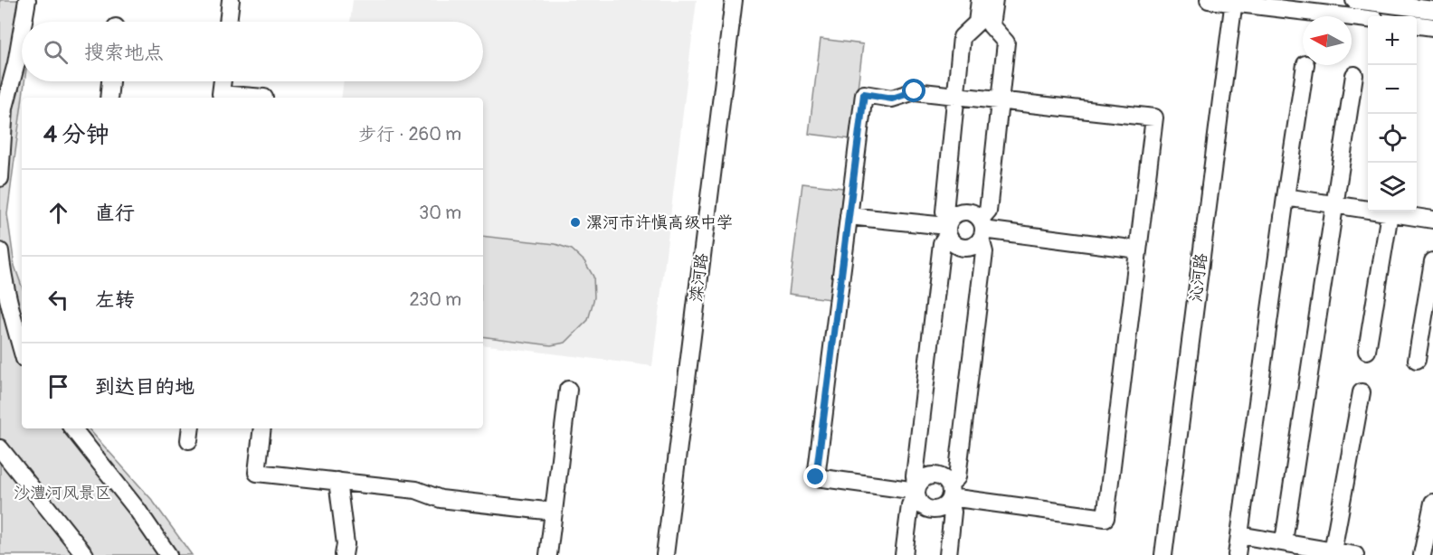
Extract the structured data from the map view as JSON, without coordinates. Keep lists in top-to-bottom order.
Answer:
{
  "streets": {
    "street": ["滦河路", "沁河路"]
  },
  "parks": ["沙澧河风景区"],
  "places": ["漯河市许慎高级中学"],
  "north": "left",
  "page": {
    "map_buttons": ["+", "−"],
    "search": "搜索地点",
    "heading": ["4 分钟", "步行 · 260 m"],
    "list": [
      ["直行", "30 m"],
      ["左转", "230 m"],
      "到达目的地"
    ]
  }
}
